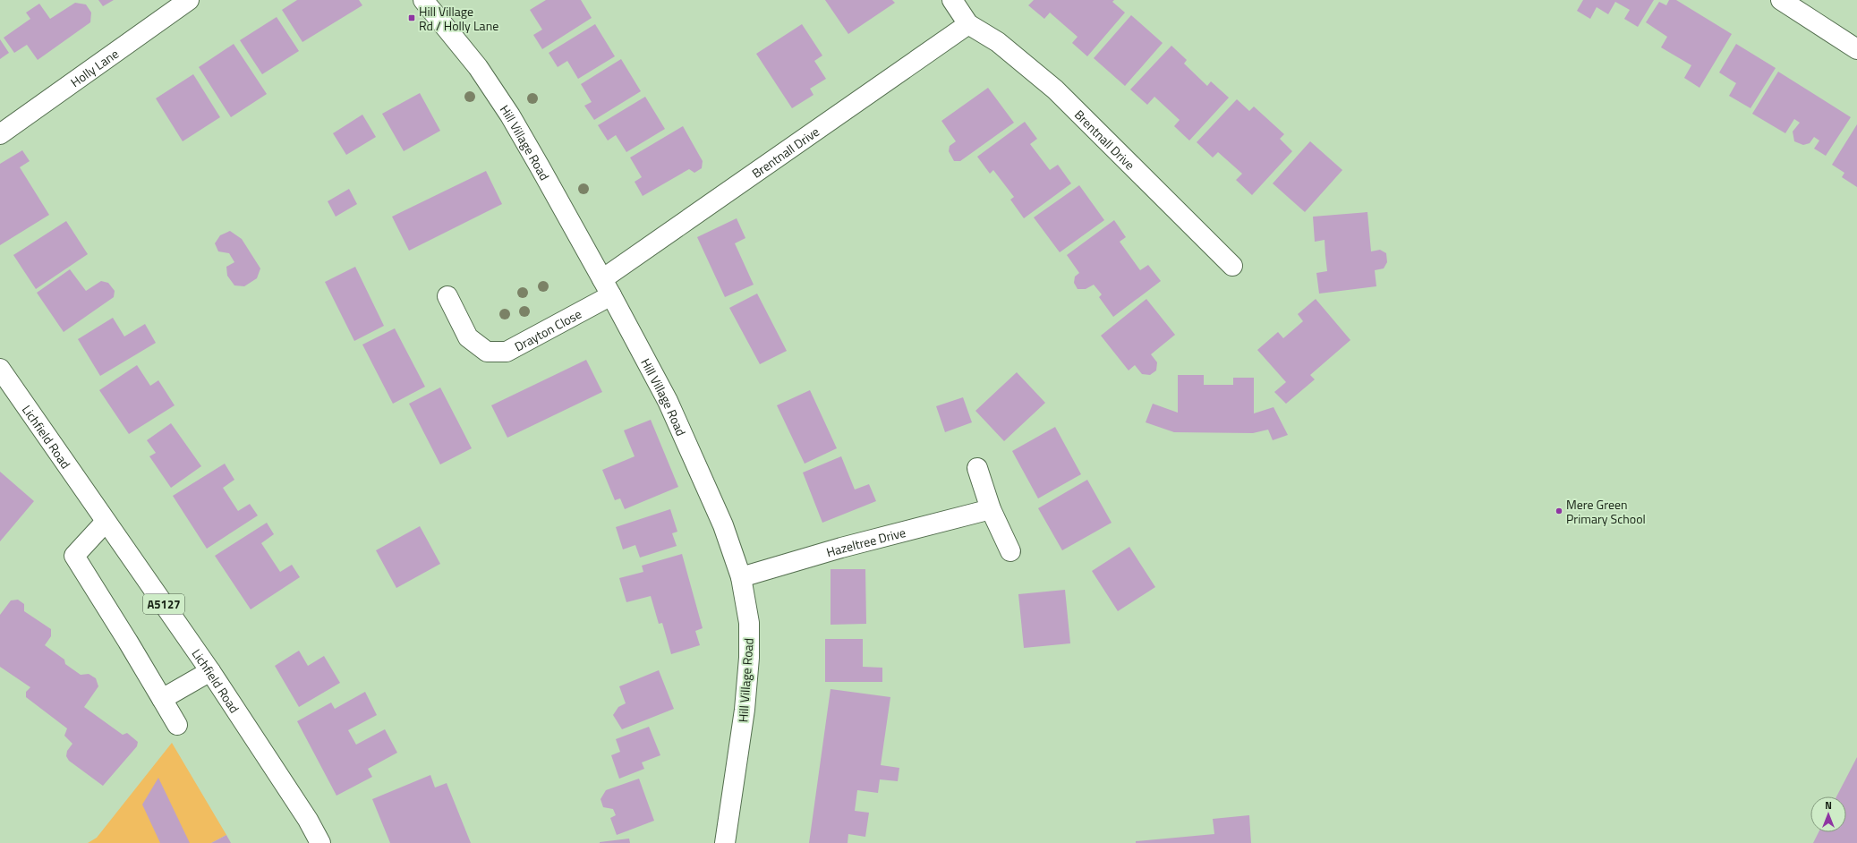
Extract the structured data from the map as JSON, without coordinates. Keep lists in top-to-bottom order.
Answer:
{
  "streets": {
    "street": [
      "Holly Lane",
      "Brentnall Drive",
      "Hill Village Road",
      "Drayton Close",
      "Lichfield Road",
      "Hazeltree Drive",
      "A5127"
    ]
  },
  "crossings": [
    ["Brentnall Drive", "Hill Village Road"],
    ["Brentnall Drive", "Drayton Close"],
    ["Hill Village Road", "Drayton Close"],
    ["Hill Village Road", "Hazeltree Drive"]
  ],
  "places": {
    "transit": ["Hill Village Rd / Holly Lane"],
    "other": ["Mere Green Primary School"]
  },
  "north": "top"
}
